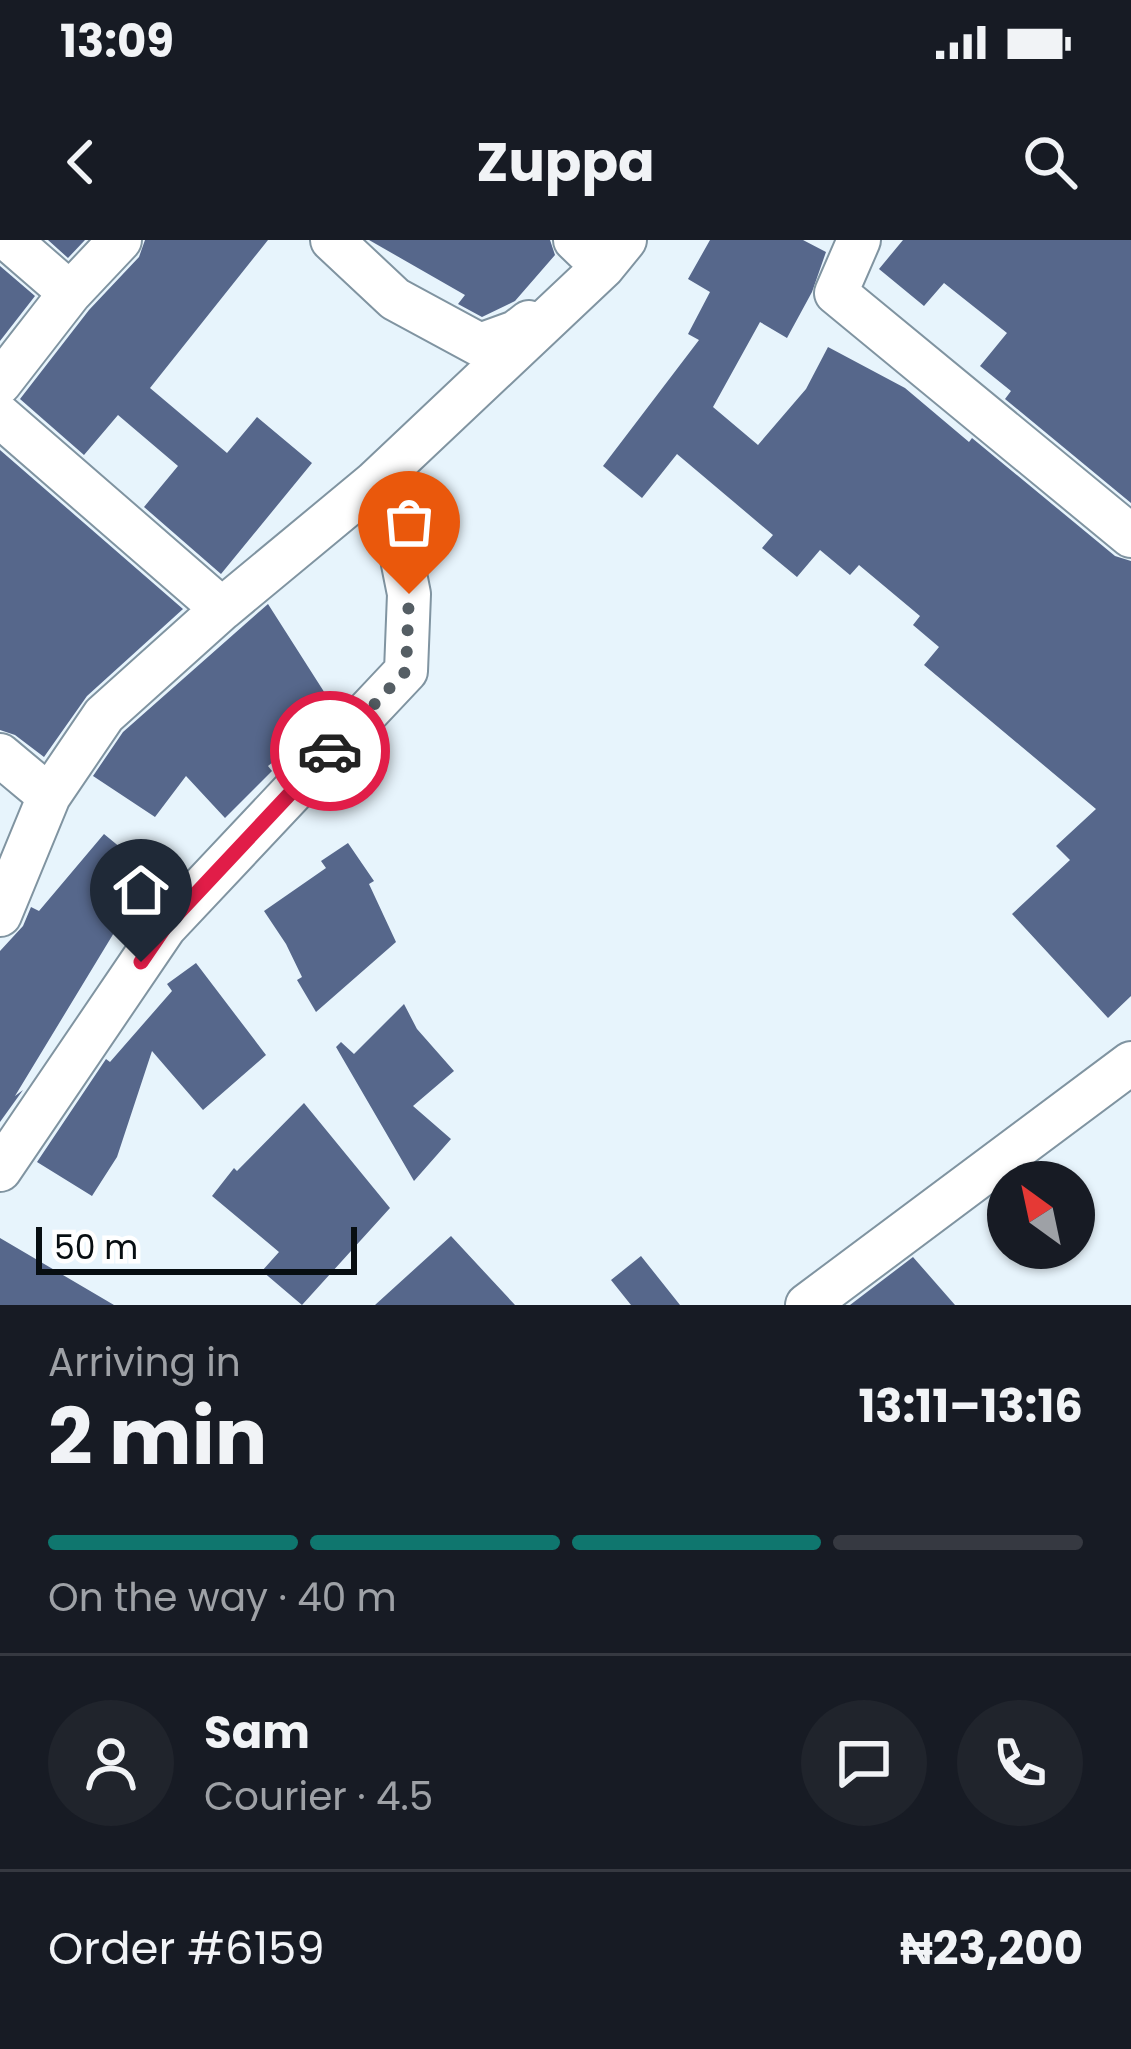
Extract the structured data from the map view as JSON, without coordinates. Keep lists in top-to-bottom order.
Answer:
{
  "scale_bar": "50 m",
  "north": "top left",
  "page": {
    "status": "13:09",
    "header": "Zuppa",
    "scale": "50 m",
    "heading": ["2 min", "Arriving in", "13:11–13:16"],
    "panel": [
      "Sam",
      "Courier · 4.5",
      "Order #6159",
      "₦23,200"
    ],
    "bar": "On the way · 40 m"
  }
}
